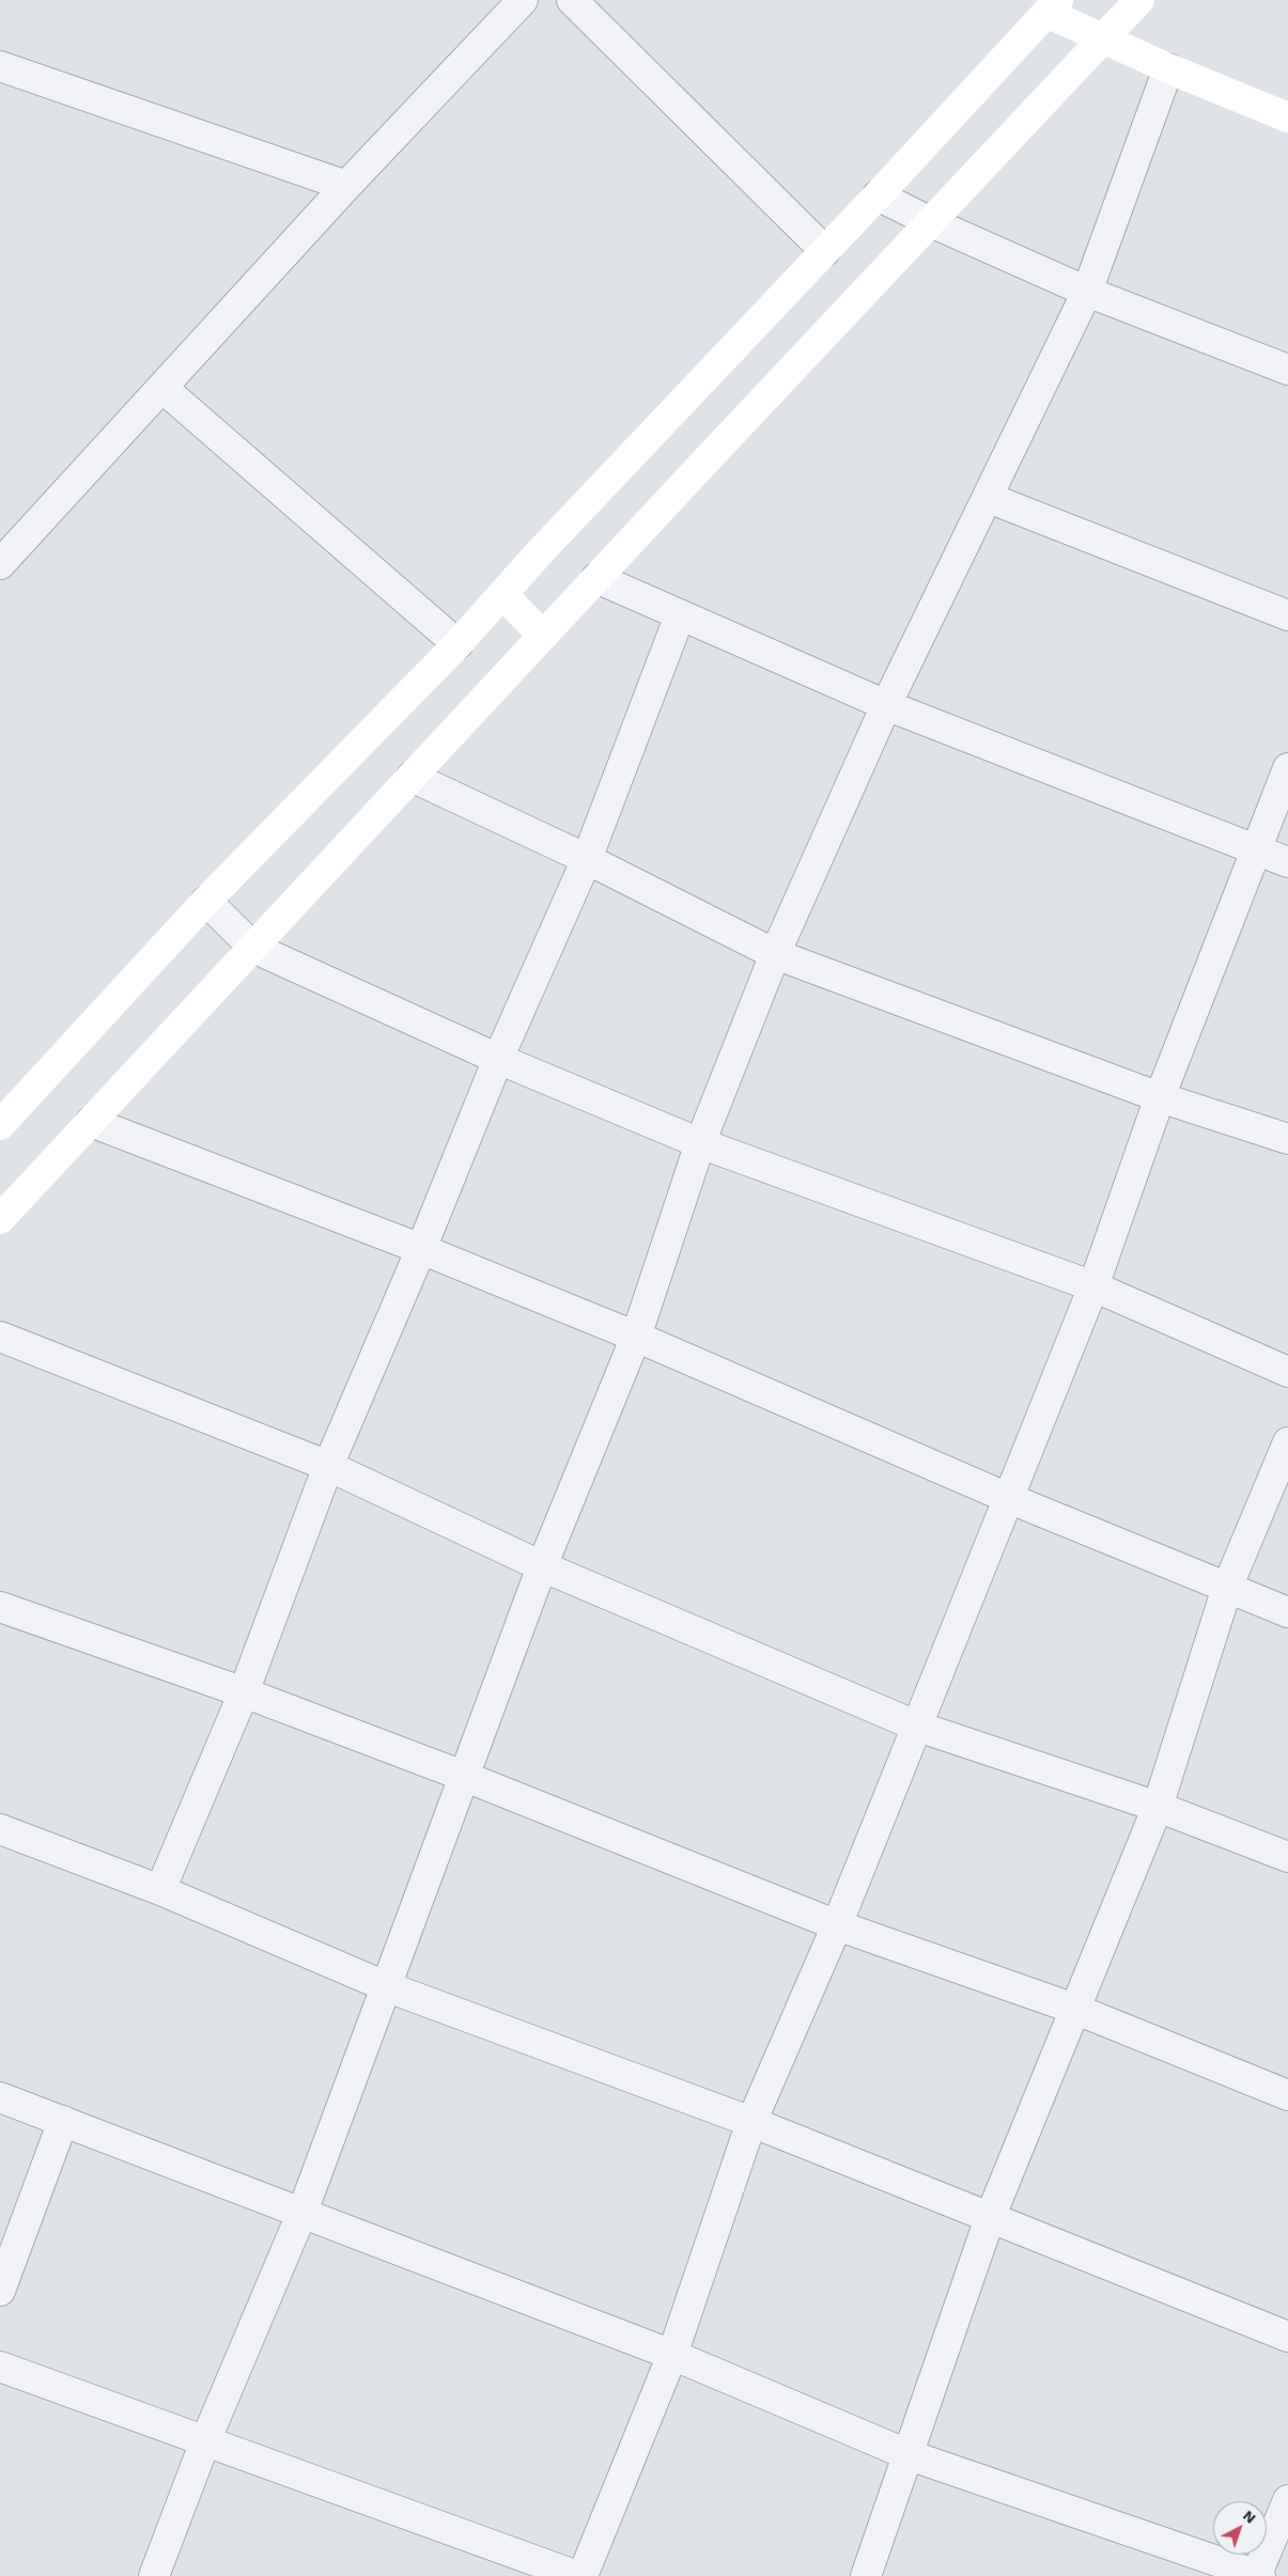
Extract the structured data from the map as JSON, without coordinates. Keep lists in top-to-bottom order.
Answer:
{
  "north": "top right"
}
